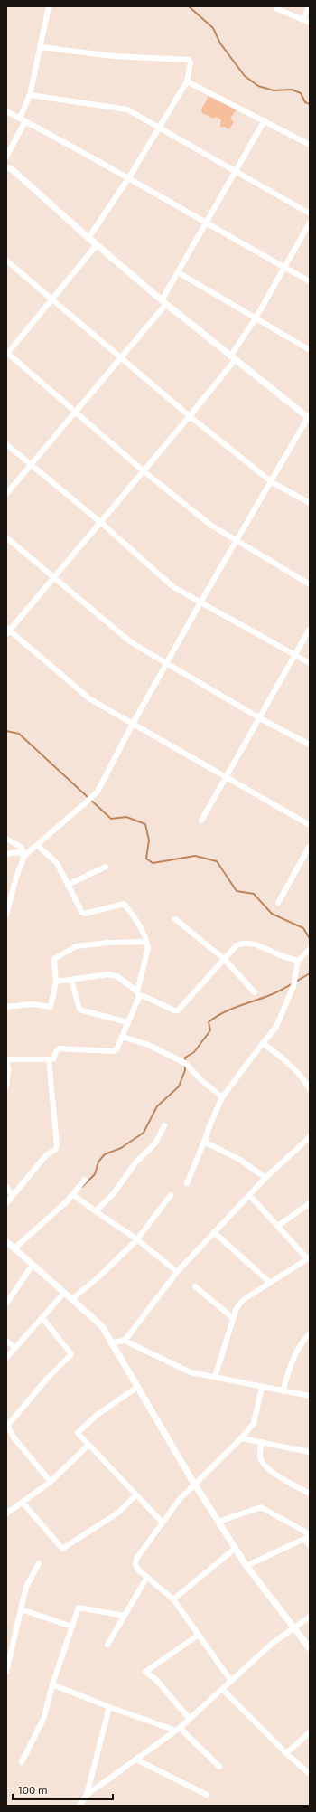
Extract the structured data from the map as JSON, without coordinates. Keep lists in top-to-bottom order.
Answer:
{
  "scale_bar": "100 m"
}
